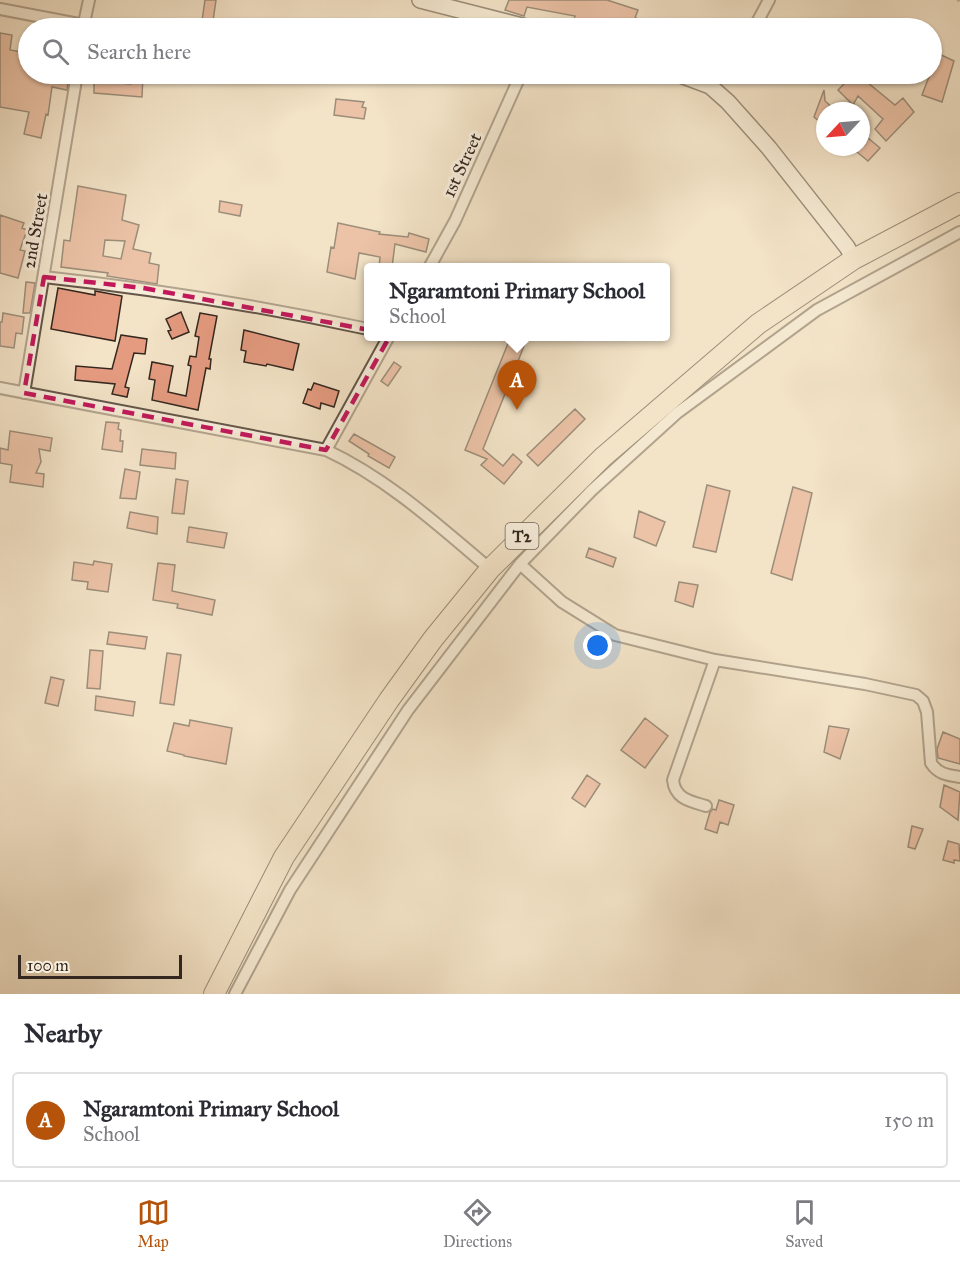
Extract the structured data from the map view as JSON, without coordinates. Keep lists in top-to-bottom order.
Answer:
{
  "streets": {
    "highway": ["T2"],
    "street": ["1st Street", "2nd Street"]
  },
  "scale_bar": "100 m",
  "north": "bottom left",
  "page": {
    "search": "Search here",
    "popup": ["Ngaramtoni Primary School", "School"],
    "pins": "A",
    "scale": "100 m",
    "heading": "Nearby",
    "list": [
      {
        "mark": "A",
        "name": "Ngaramtoni Primary School",
        "note": "School",
        "value": "150 m"
      }
    ],
    "nav": ["Map", "Directions", "Saved"]
  }
}
